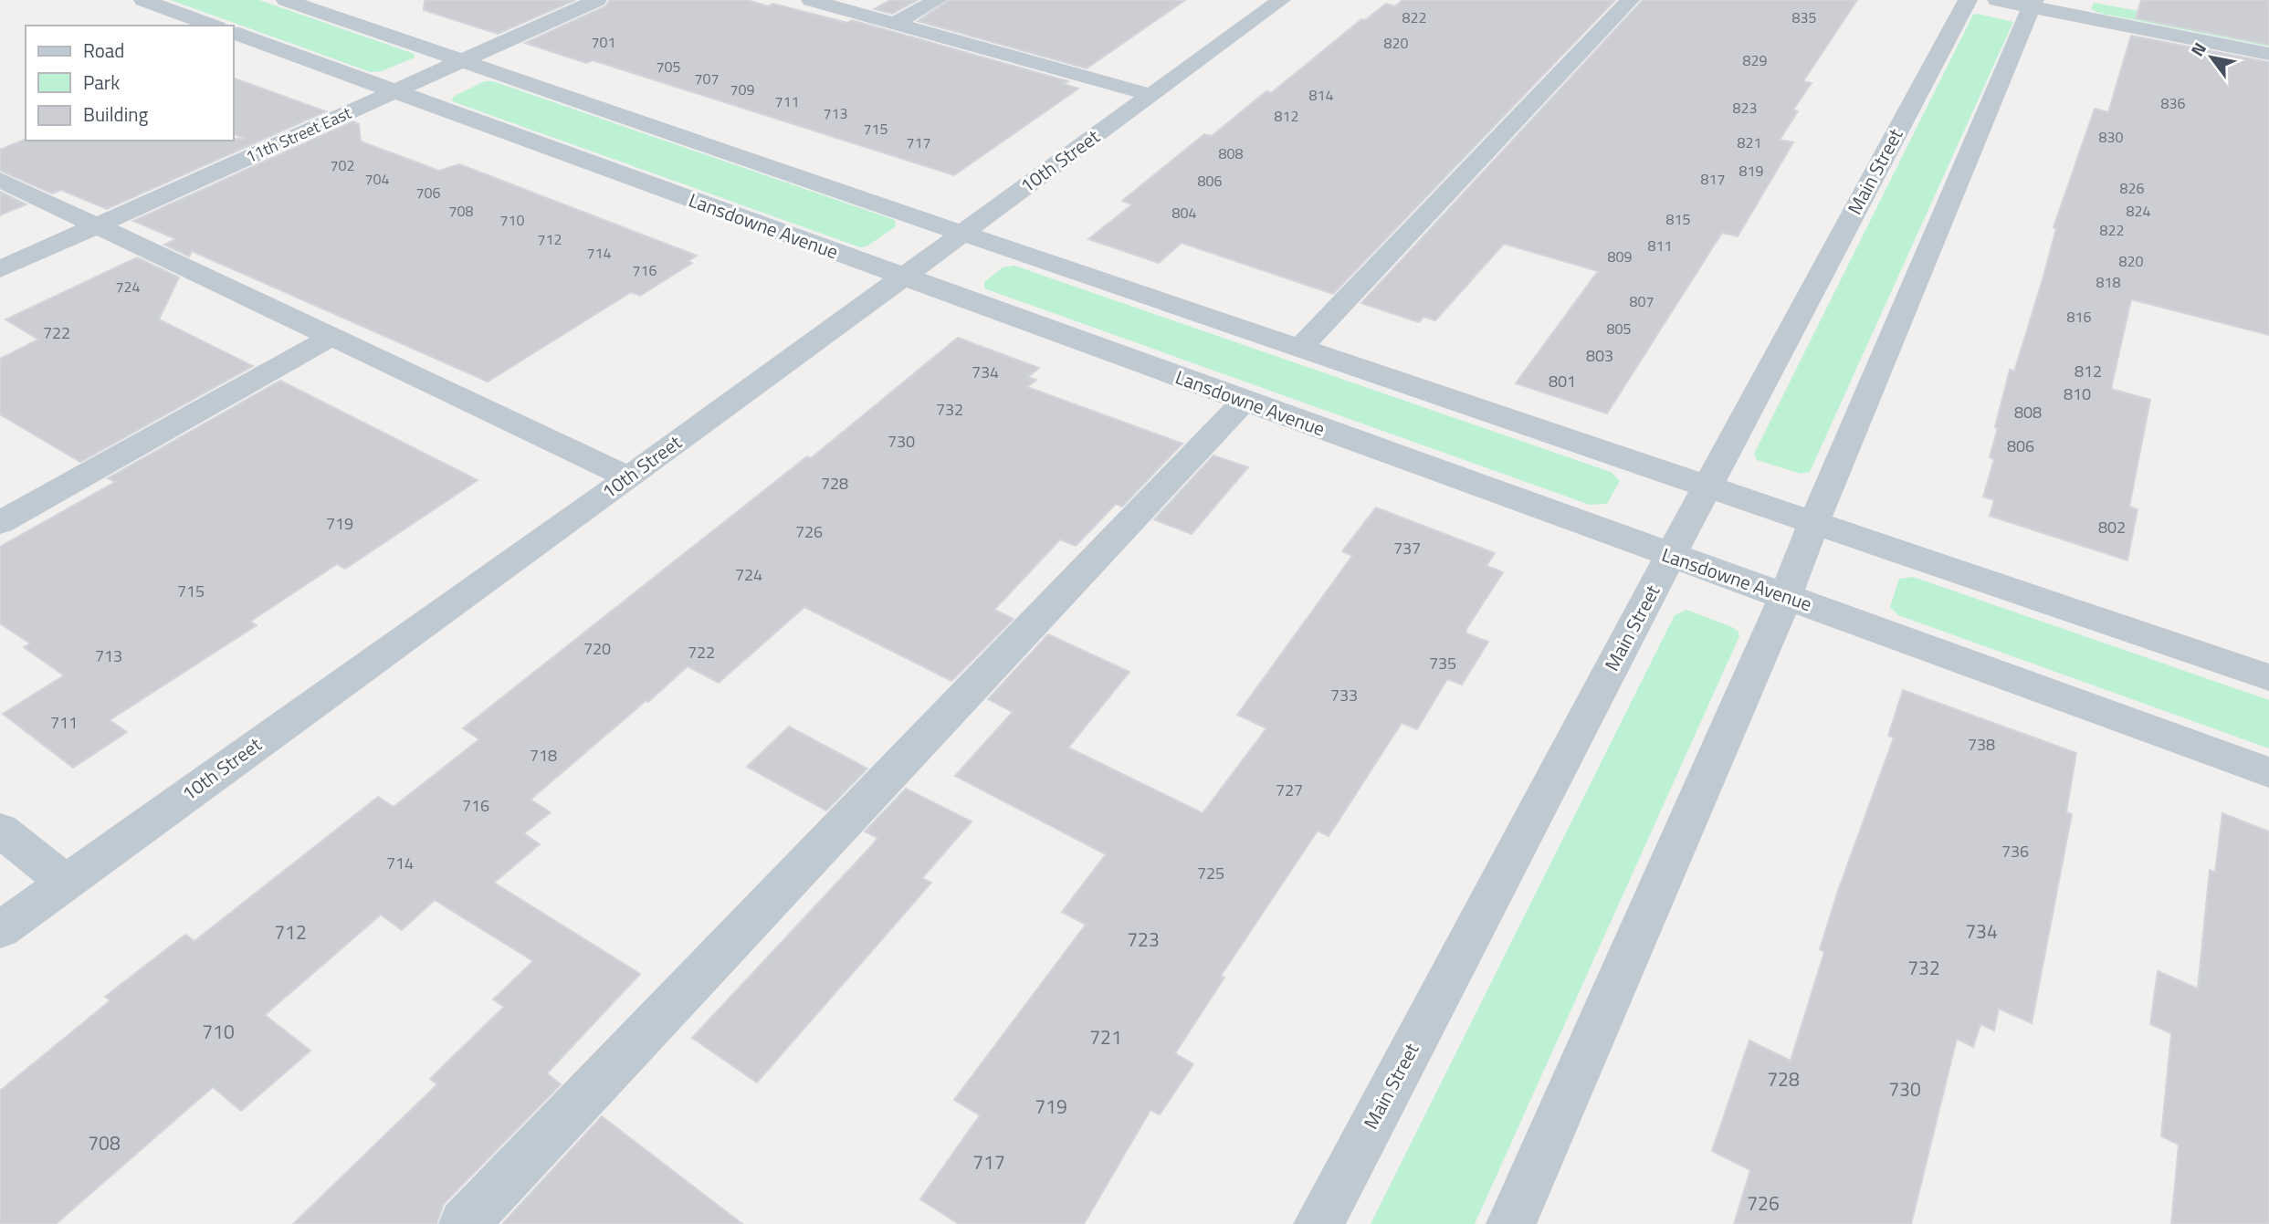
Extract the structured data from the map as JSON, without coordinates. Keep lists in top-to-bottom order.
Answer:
{
  "streets": {
    "street": [
      "11th Street East",
      "10th Street",
      "Main Street",
      "Lansdowne Avenue"
    ]
  },
  "crossings": [
    ["11th Street East", "Lansdowne Avenue"],
    ["10th Street", "Lansdowne Avenue"],
    ["Main Street", "Lansdowne Avenue"]
  ],
  "house_numbers": [
    "822",
    "835",
    "701",
    "820",
    "829",
    "705",
    "707",
    "709",
    "814",
    "711",
    "836",
    "823",
    "713",
    "812",
    "715",
    "830",
    "717",
    "821",
    "808",
    "702",
    "819",
    "704",
    "817",
    "806",
    "826",
    "706",
    "708",
    "824",
    "804",
    "815",
    "710",
    "822",
    "712",
    "811",
    "714",
    "809",
    "820",
    "716",
    "818",
    "724",
    "807",
    "816",
    "805",
    "722",
    "803",
    "812",
    "734",
    "801",
    "810",
    "732",
    "808",
    "730",
    "806",
    "728",
    "719",
    "802",
    "726",
    "737",
    "724",
    "715",
    "720",
    "722",
    "713",
    "735",
    "733",
    "711",
    "738",
    "718",
    "727",
    "716",
    "736",
    "714",
    "725",
    "734",
    "712",
    "723",
    "732",
    "710",
    "721",
    "728",
    "730",
    "719",
    "708",
    "717",
    "726"
  ],
  "legend": ["Road", "Park", "Building"],
  "north": "top left"
}
